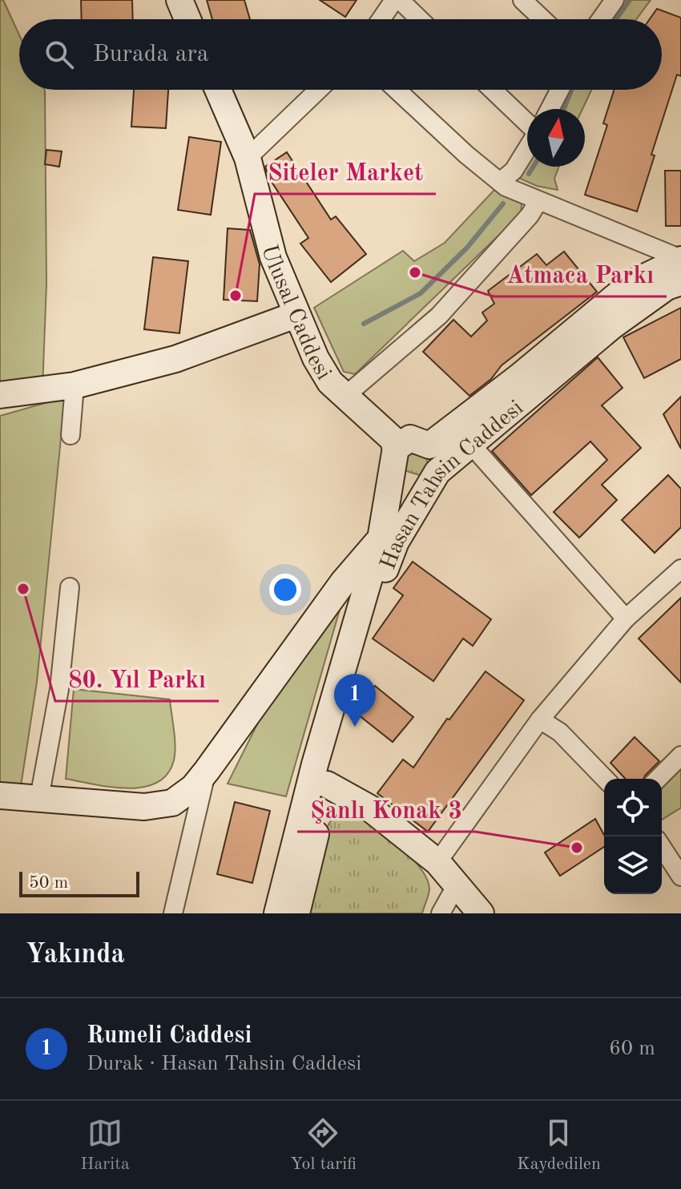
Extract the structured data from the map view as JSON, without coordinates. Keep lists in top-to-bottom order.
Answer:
{
  "streets": {
    "main road": ["Ulusal Caddesi", "Hasan Tahsin Caddesi"]
  },
  "crossings": [
    ["Ulusal Caddesi", "Hasan Tahsin Caddesi"]
  ],
  "places": [
    "Atmaca Parkı",
    "Siteler Market",
    "80. Yıl Parkı",
    "Şanlı Konak 3"
  ],
  "scale_bar": "50 m",
  "north": "top",
  "page": {
    "search": "Burada ara",
    "pins": "1",
    "scale": "50 m",
    "heading": "Yakında",
    "list": [
      {
        "mark": "1",
        "name": "Rumeli Caddesi",
        "note": "Durak · Hasan Tahsin Caddesi",
        "value": "60 m"
      }
    ],
    "nav": ["Harita", "Yol tarifi", "Kaydedilen"]
  }
}
